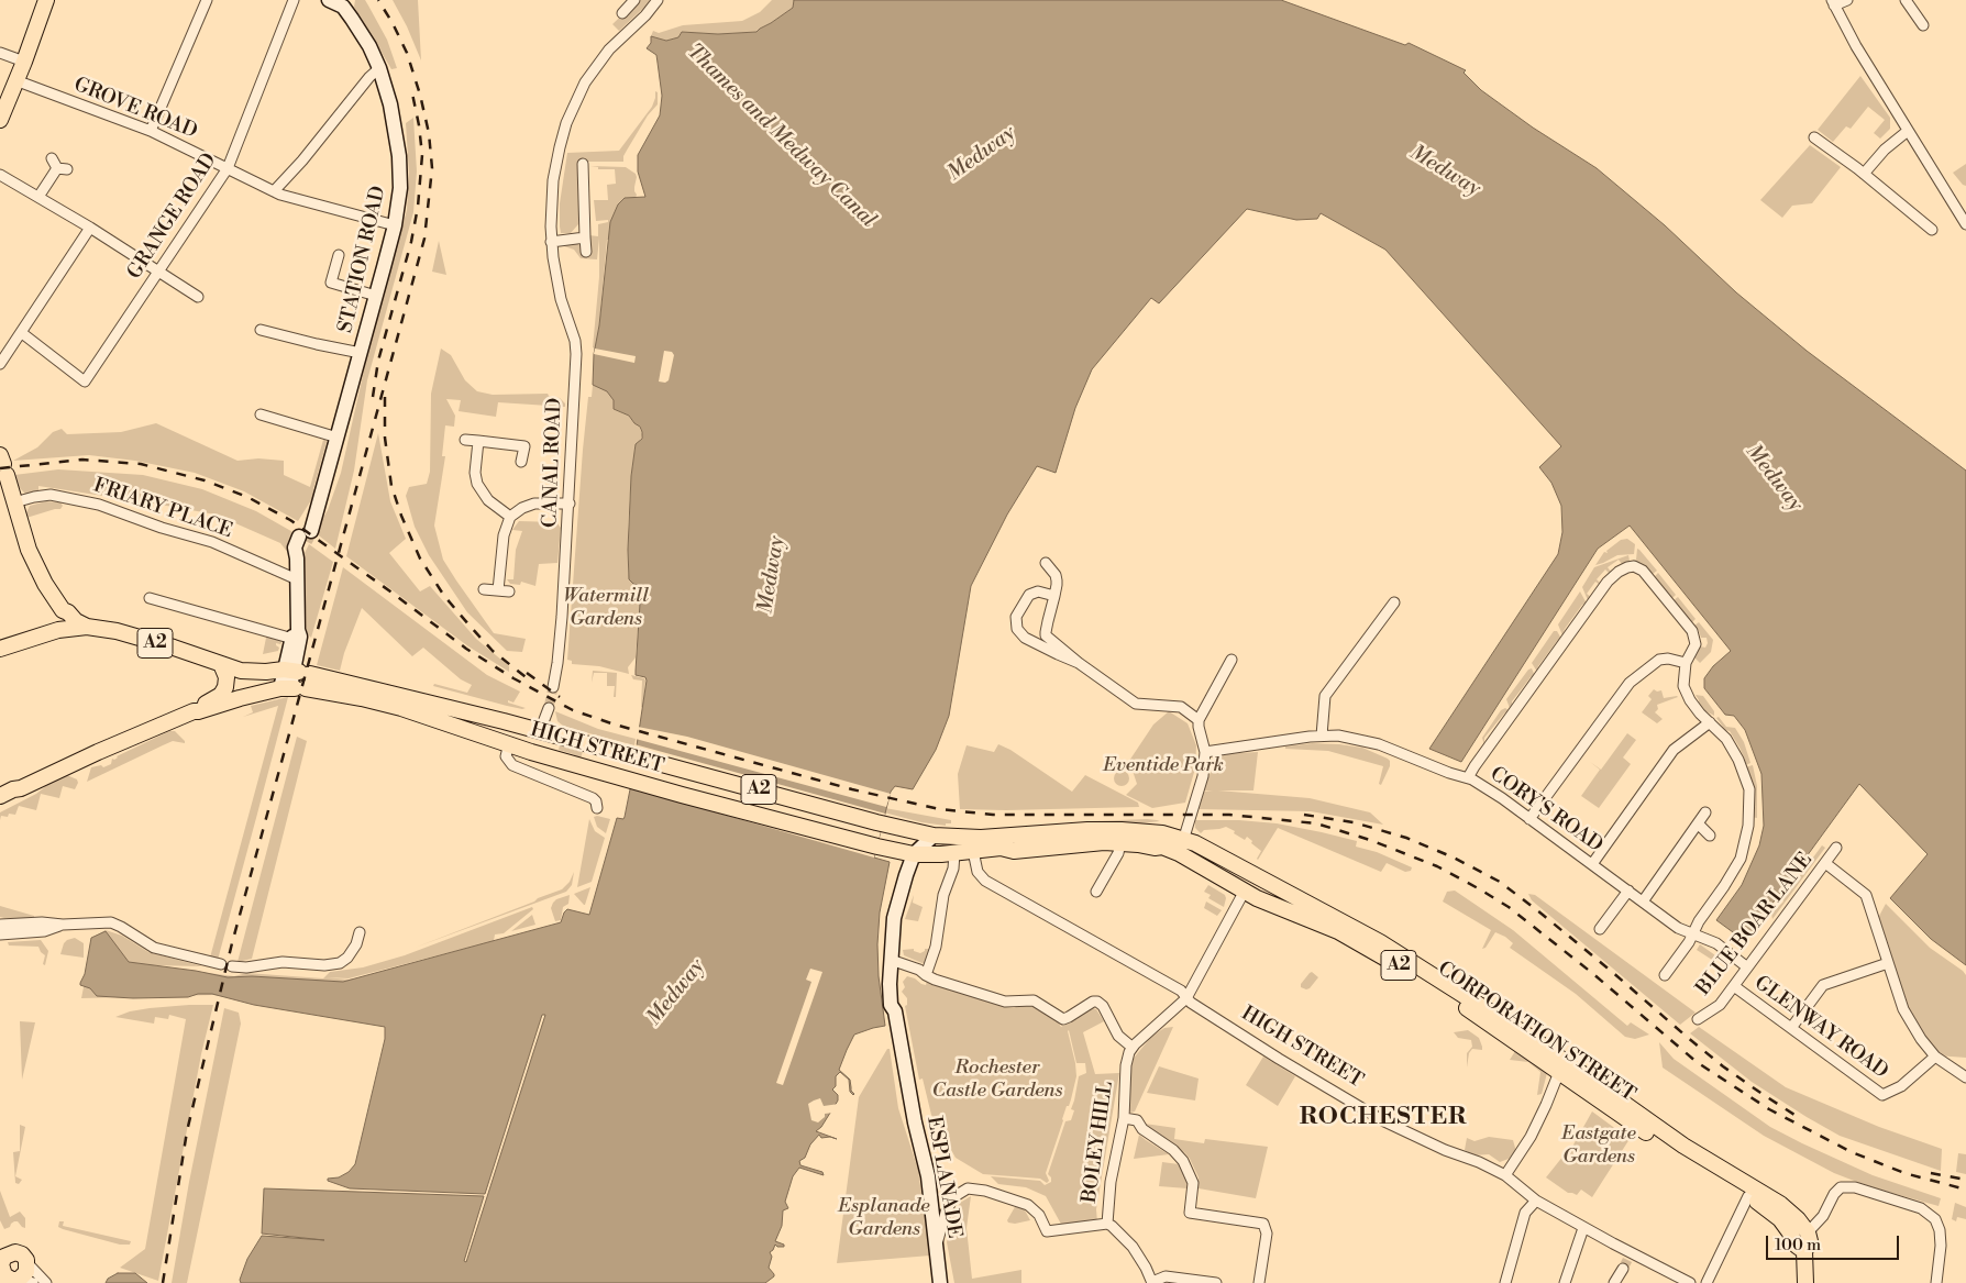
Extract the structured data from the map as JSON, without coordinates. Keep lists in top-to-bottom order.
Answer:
{
  "streets": {
    "main road": [
      "STATION ROAD",
      "A2",
      "HIGH STREET",
      "CORPORATION STREET",
      "ESPLANADE"
    ],
    "street": [
      "GROVE ROAD",
      "GRANGE ROAD",
      "CANAL ROAD",
      "FRIARY PLACE",
      "CORY'S ROAD",
      "BLUE BOAR LANE",
      "GLENWAY ROAD",
      "BOLEY HILL"
    ]
  },
  "crossings": [
    ["GROVE ROAD", "GRANGE ROAD"],
    ["GROVE ROAD", "STATION ROAD"],
    ["STATION ROAD", "FRIARY PLACE"],
    ["STATION ROAD", "A2"],
    ["STATION ROAD", "HIGH STREET"],
    ["A2", "HIGH STREET"],
    ["A2", "CORPORATION STREET"],
    ["A2", "ESPLANADE"],
    ["HIGH STREET", "CORPORATION STREET"],
    ["HIGH STREET", "ESPLANADE"],
    ["CORY'S ROAD", "BLUE BOAR LANE"],
    ["BLUE BOAR LANE", "GLENWAY ROAD"],
    ["BOLEY HILL", "ESPLANADE"]
  ],
  "districts": ["ROCHESTER"],
  "water": ["Thames and Medway Canal", "Medway"],
  "parks": [
    "Watermill Gardens",
    "Eventide Park",
    "Rochester Castle Gardens",
    "Eastgate Gardens",
    "Esplanade Gardens"
  ],
  "scale_bar": "100 m"
}
